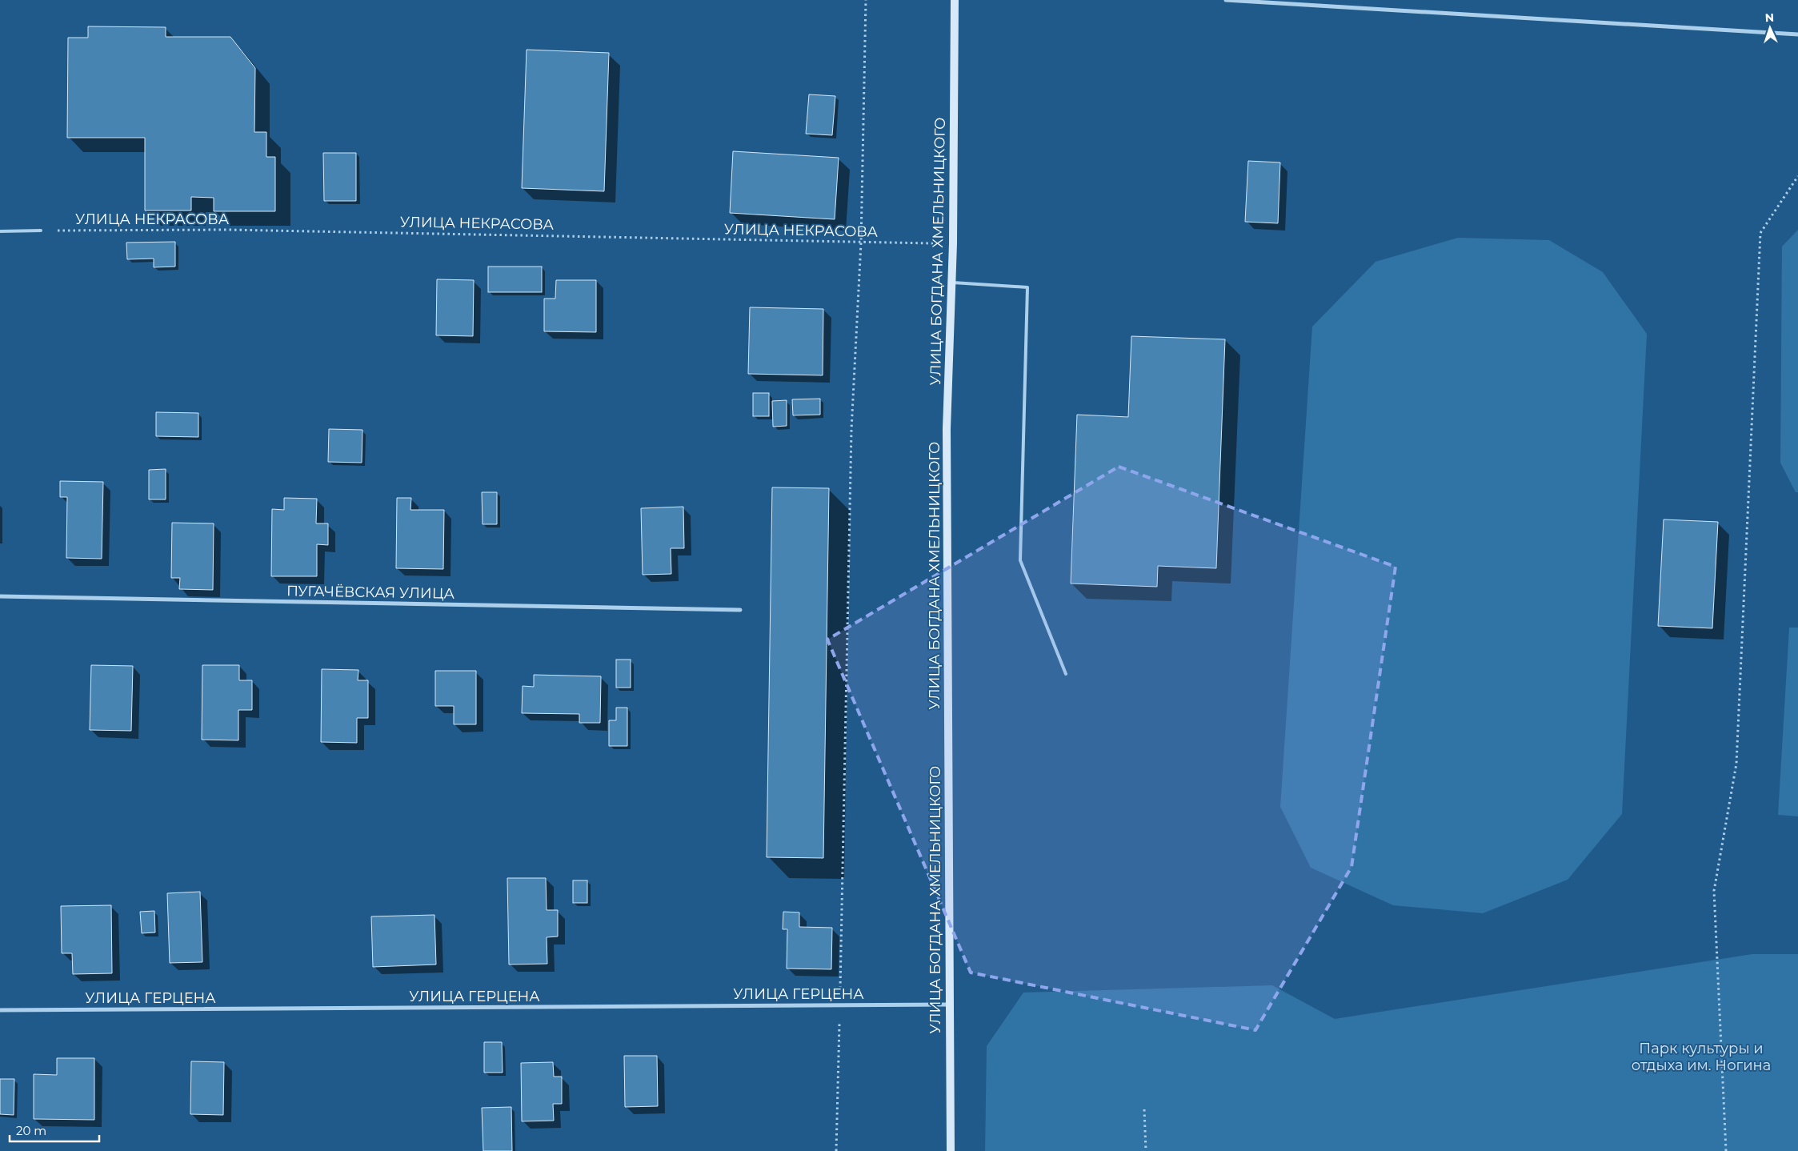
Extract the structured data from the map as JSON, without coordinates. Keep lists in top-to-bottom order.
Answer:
{
  "streets": {
    "street": ["УЛИЦА БОГДАНА ХМЕЛЬНИЦКОГО", "ПУГАЧЁВСКАЯ УЛИЦА", "УЛИЦА ГЕРЦЕНА"],
    "path": ["УЛИЦА НЕКРАСОВА"]
  },
  "crossings": [
    ["УЛИЦА НЕКРАСОВА", "УЛИЦА БОГДАНА ХМЕЛЬНИЦКОГО"],
    ["УЛИЦА БОГДАНА ХМЕЛЬНИЦКОГО", "УЛИЦА ГЕРЦЕНА"]
  ],
  "parks": ["Парк культуры и отдыха им. Ногина"],
  "scale_bar": "20 m",
  "north": "top"
}
